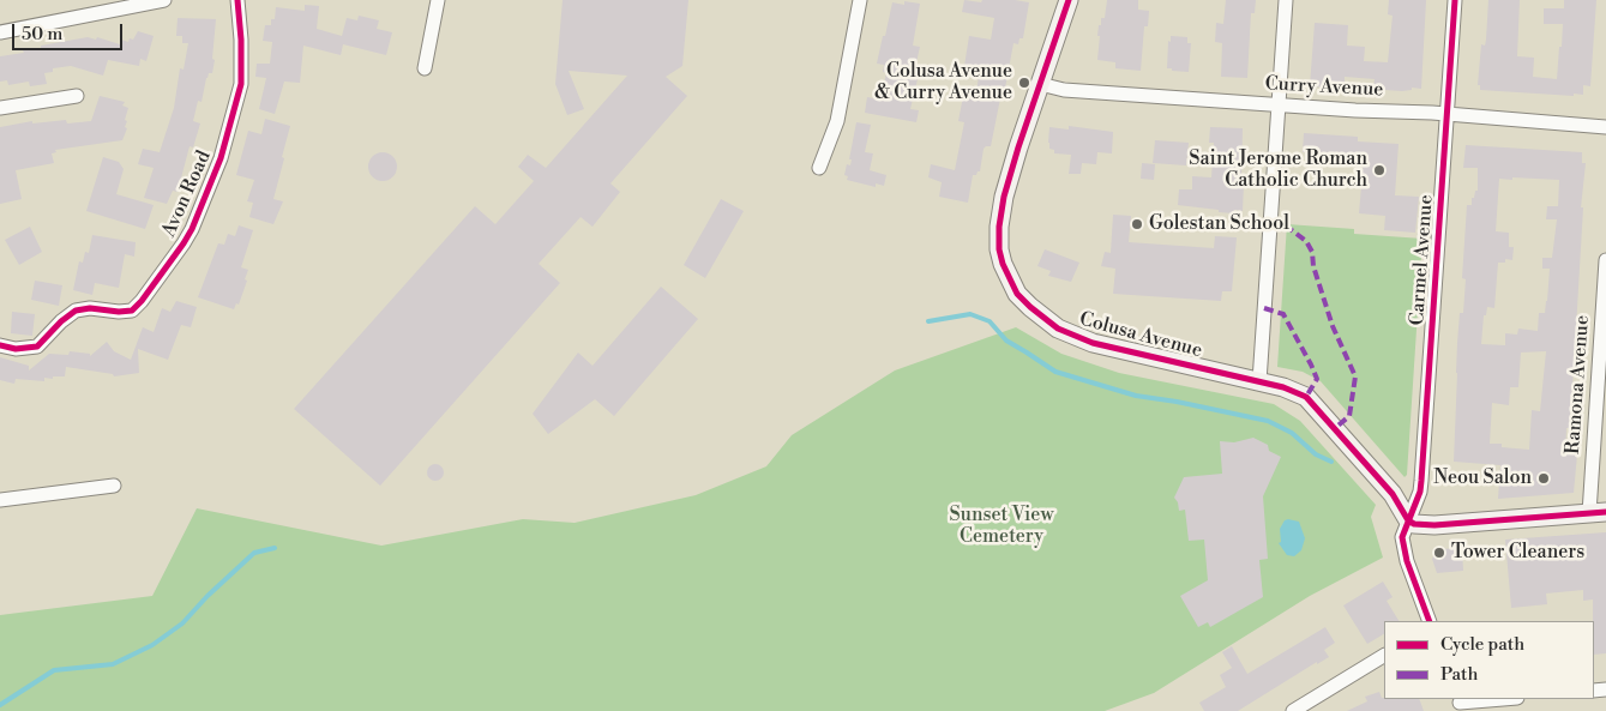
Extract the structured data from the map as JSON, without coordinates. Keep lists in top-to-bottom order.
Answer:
{
  "streets": {
    "street": [
      "Curry Avenue",
      "Avon Road",
      "Carmel Avenue",
      "Colusa Avenue",
      "Ramona Avenue"
    ]
  },
  "crossings": [
    ["Curry Avenue", "Carmel Avenue"],
    ["Curry Avenue", "Colusa Avenue"],
    ["Carmel Avenue", "Colusa Avenue"]
  ],
  "parks": ["Sunset View Cemetery"],
  "places": [
    "Colusa Avenue & Curry Avenue",
    "Saint Jerome Roman Catholic Church",
    "Golestan School",
    "Neou Salon",
    "Tower Cleaners"
  ],
  "legend": ["Cycle path", "Path"],
  "scale_bar": "50 m"
}
